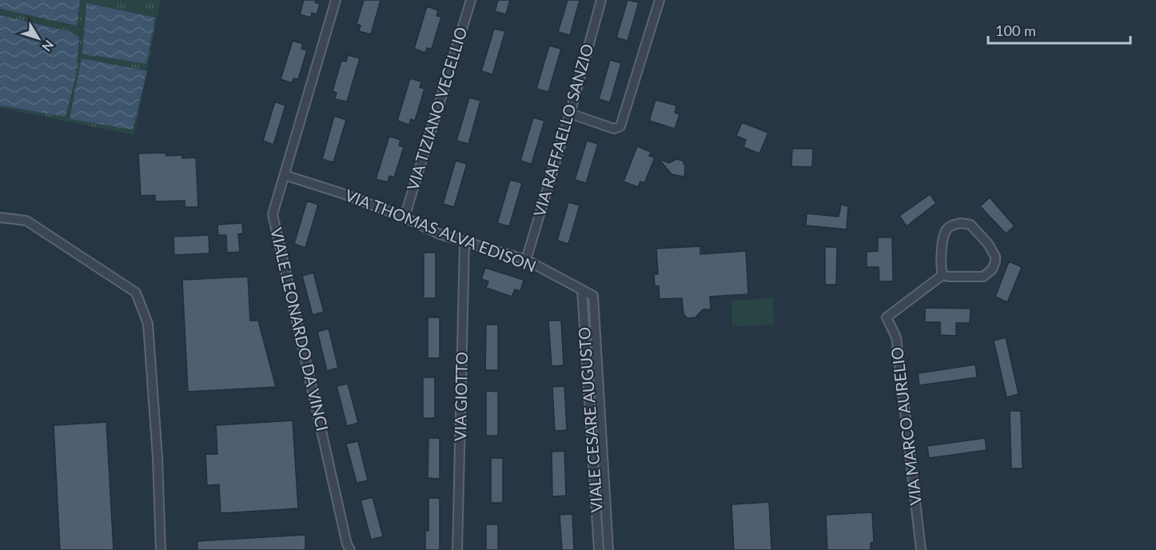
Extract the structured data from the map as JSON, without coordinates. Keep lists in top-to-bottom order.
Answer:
{
  "streets": {
    "street": [
      "VIA TIZIANO VECELLIO",
      "VIA RAFFAELLO SANZIO",
      "VIA THOMAS ALVA EDISON",
      "VIALE LEONARDO DA VINCI",
      "VIA GIOTTO",
      "VIALE CESARE AUGUSTO",
      "VIA MARCO AURELIO"
    ]
  },
  "crossings": [
    ["VIA TIZIANO VECELLIO", "VIA THOMAS ALVA EDISON"],
    ["VIA RAFFAELLO SANZIO", "VIA THOMAS ALVA EDISON"],
    ["VIA THOMAS ALVA EDISON", "VIALE LEONARDO DA VINCI"],
    ["VIA THOMAS ALVA EDISON", "VIA GIOTTO"],
    ["VIA THOMAS ALVA EDISON", "VIALE CESARE AUGUSTO"]
  ],
  "scale_bar": "100 m",
  "north": "bottom right"
}
